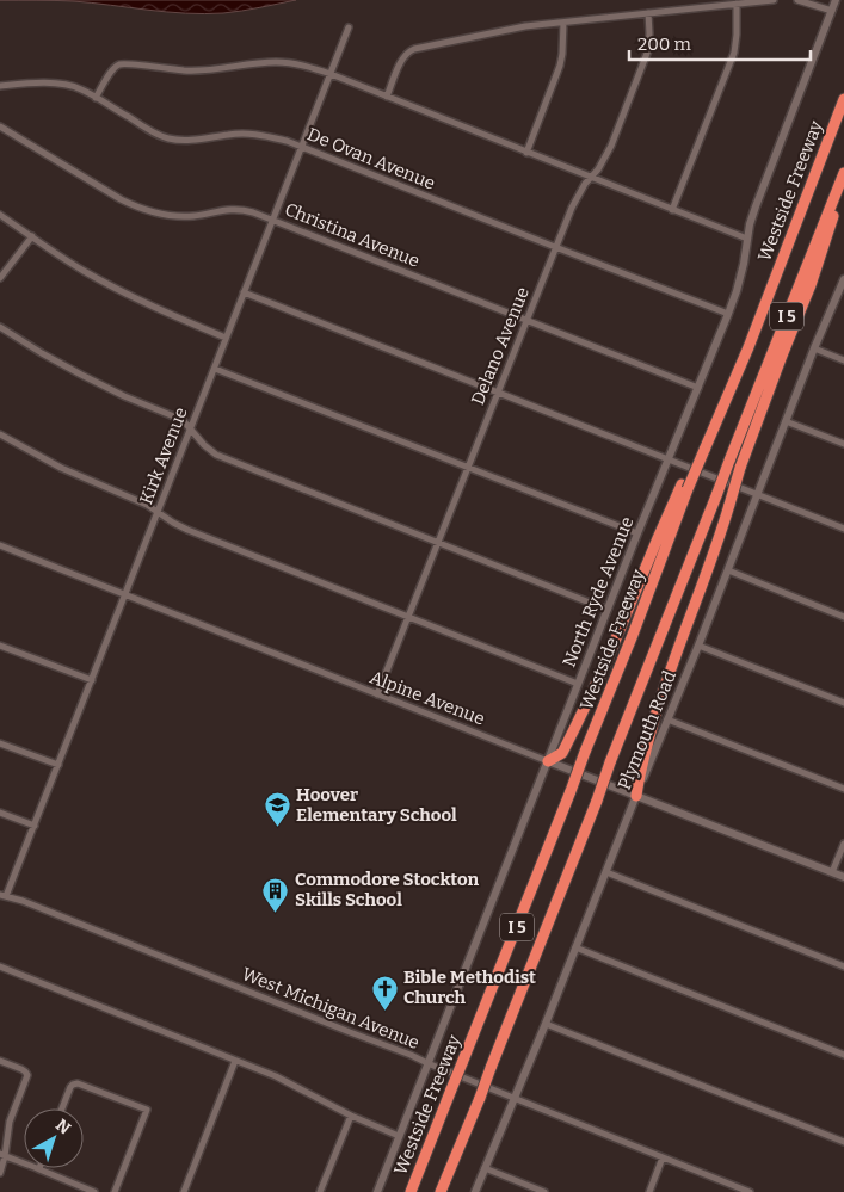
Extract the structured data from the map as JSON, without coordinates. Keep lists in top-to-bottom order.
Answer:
{
  "streets": {
    "highway": ["Westside Freeway", "I 5"],
    "street": [
      "De Ovan Avenue",
      "Christina Avenue",
      "Delano Avenue",
      "Kirk Avenue",
      "North Ryde Avenue",
      "Alpine Avenue",
      "Plymouth Road",
      "West Michigan Avenue"
    ]
  },
  "crossings": [
    ["De Ovan Avenue", "Delano Avenue"],
    ["De Ovan Avenue", "Kirk Avenue"],
    ["De Ovan Avenue", "North Ryde Avenue"],
    ["Christina Avenue", "Delano Avenue"],
    ["Christina Avenue", "Kirk Avenue"],
    ["Christina Avenue", "North Ryde Avenue"],
    ["Delano Avenue", "Alpine Avenue"],
    ["Kirk Avenue", "Alpine Avenue"],
    ["Kirk Avenue", "West Michigan Avenue"],
    ["North Ryde Avenue", "Alpine Avenue"],
    ["North Ryde Avenue", "West Michigan Avenue"],
    ["Alpine Avenue", "Plymouth Road"],
    ["Plymouth Road", "West Michigan Avenue"]
  ],
  "places": {
    "school or university": ["Hoover Elementary School"],
    "building": ["Commodore Stockton Skills School"],
    "church": ["Bible Methodist Church"]
  },
  "scale_bar": "200 m",
  "north": "top right"
}
